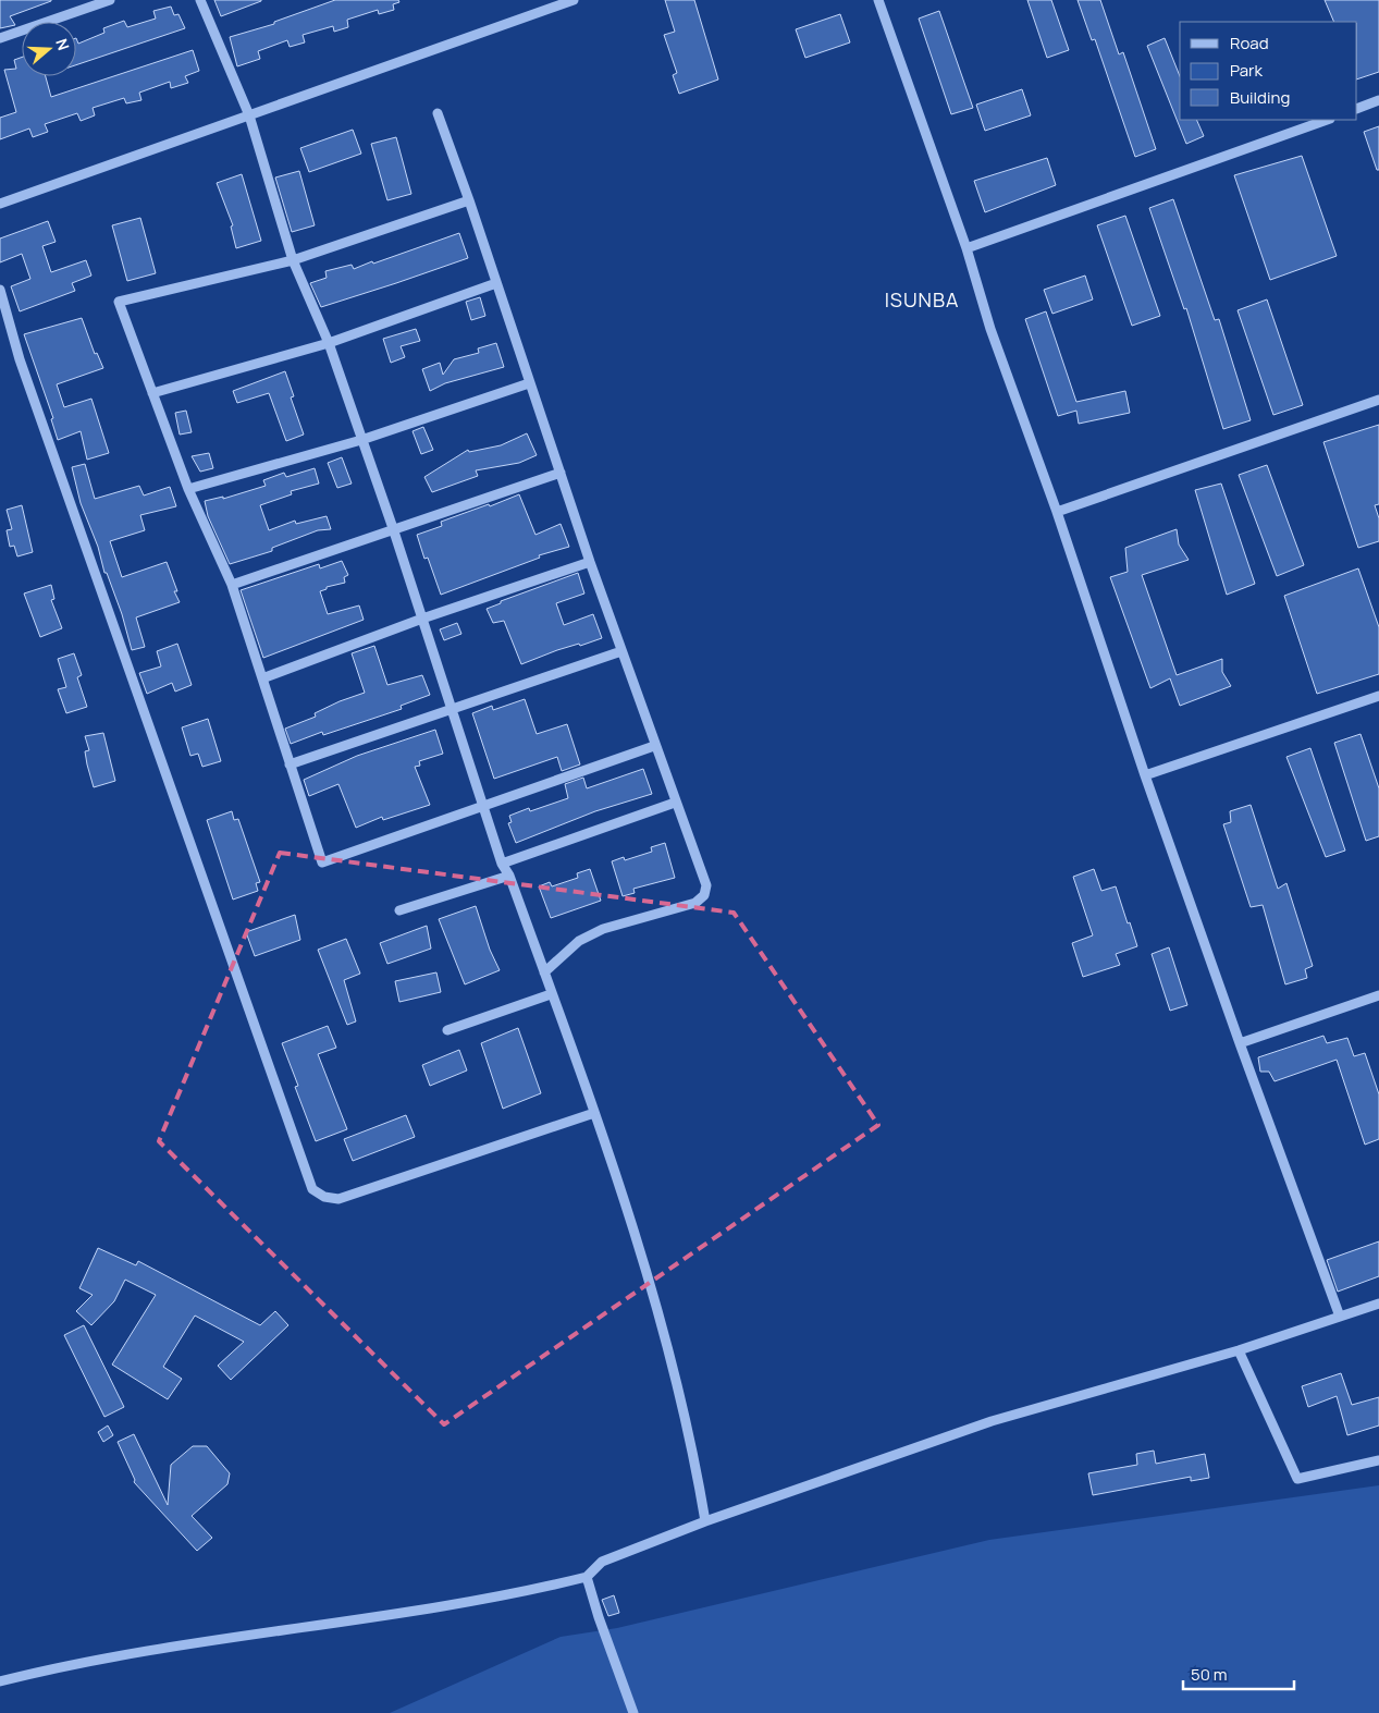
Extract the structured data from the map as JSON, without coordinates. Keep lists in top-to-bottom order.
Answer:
{
  "districts": ["ISUNBA"],
  "legend": ["Road", "Park", "Building"],
  "scale_bar": "50 m",
  "north": "right"
}
